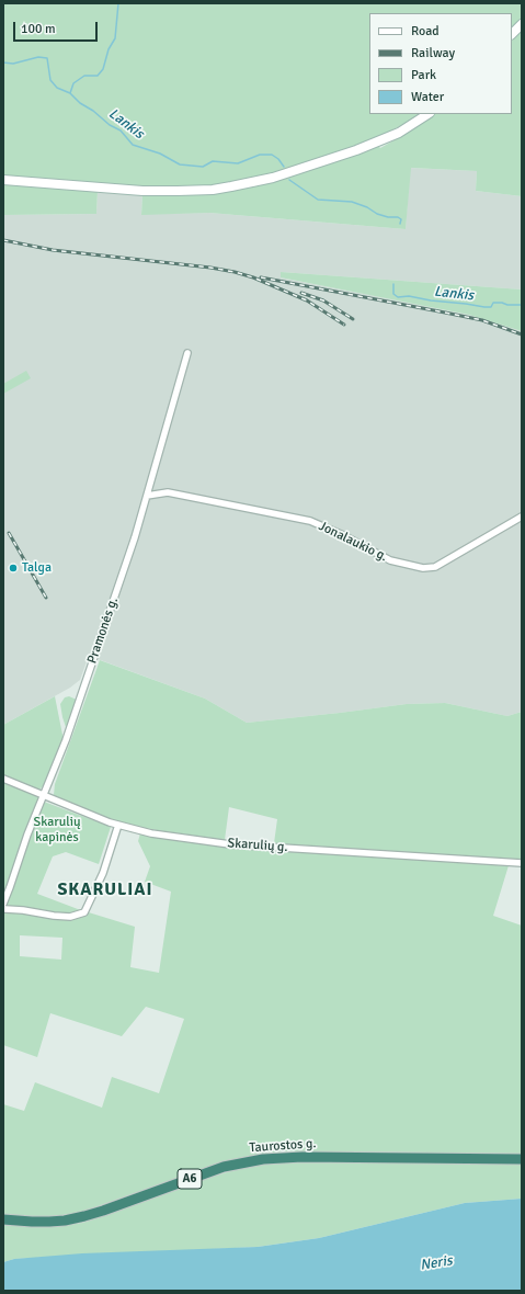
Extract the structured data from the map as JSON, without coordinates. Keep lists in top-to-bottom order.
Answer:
{
  "streets": {
    "highway": ["Taurostos g.", "A6"],
    "street": ["Jonalaukio g.", "Pramonės g.", "Skarulių g."]
  },
  "crossings": [
    ["Jonalaukio g.", "Pramonės g."],
    ["Pramonės g.", "Skarulių g."]
  ],
  "districts": ["SKARULIAI"],
  "water": ["Lankis", "Neris"],
  "parks": ["Skarulių kapinės"],
  "places": ["Talga"],
  "legend": [
    "Road",
    "Railway",
    "Park",
    "Water"
  ],
  "scale_bar": "100 m"
}
